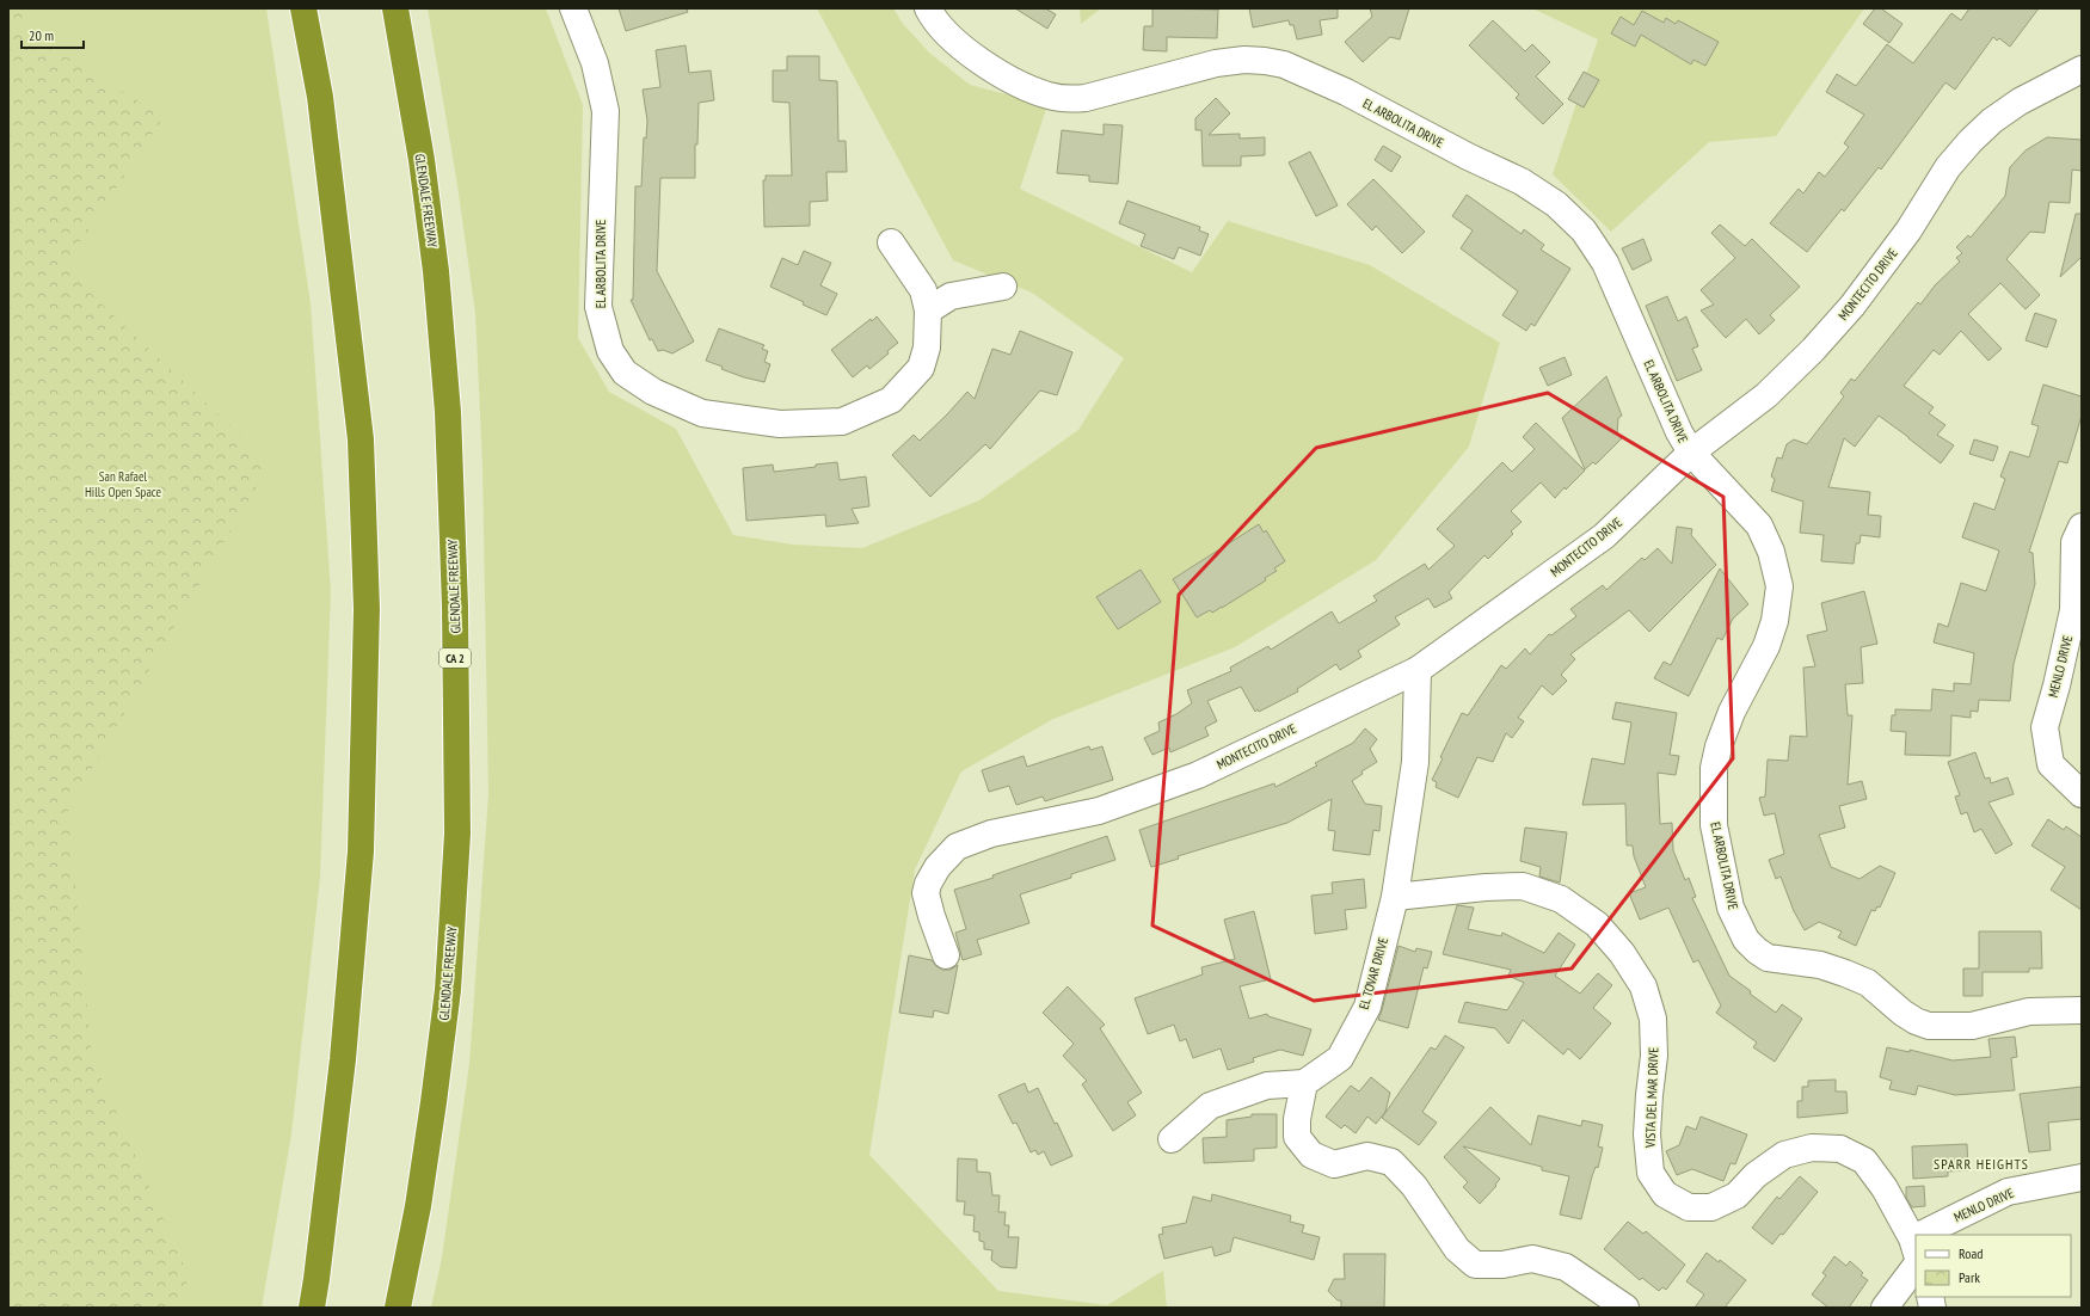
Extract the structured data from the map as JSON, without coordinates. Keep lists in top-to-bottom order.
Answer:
{
  "streets": {
    "highway": ["GLENDALE FREEWAY", "CA 2"],
    "street": [
      "EL ARBOLITA DRIVE",
      "MONTECITO DRIVE",
      "MENLO DRIVE",
      "EL TOVAR DRIVE",
      "VISTA DEL MAR DRIVE"
    ]
  },
  "crossings": [
    ["EL ARBOLITA DRIVE", "MONTECITO DRIVE"],
    ["MONTECITO DRIVE", "EL TOVAR DRIVE"],
    ["EL TOVAR DRIVE", "VISTA DEL MAR DRIVE"]
  ],
  "districts": ["SPARR HEIGHTS"],
  "parks": ["San Rafael Hills Open Space"],
  "legend": ["Road", "Park"],
  "scale_bar": "20 m"
}
